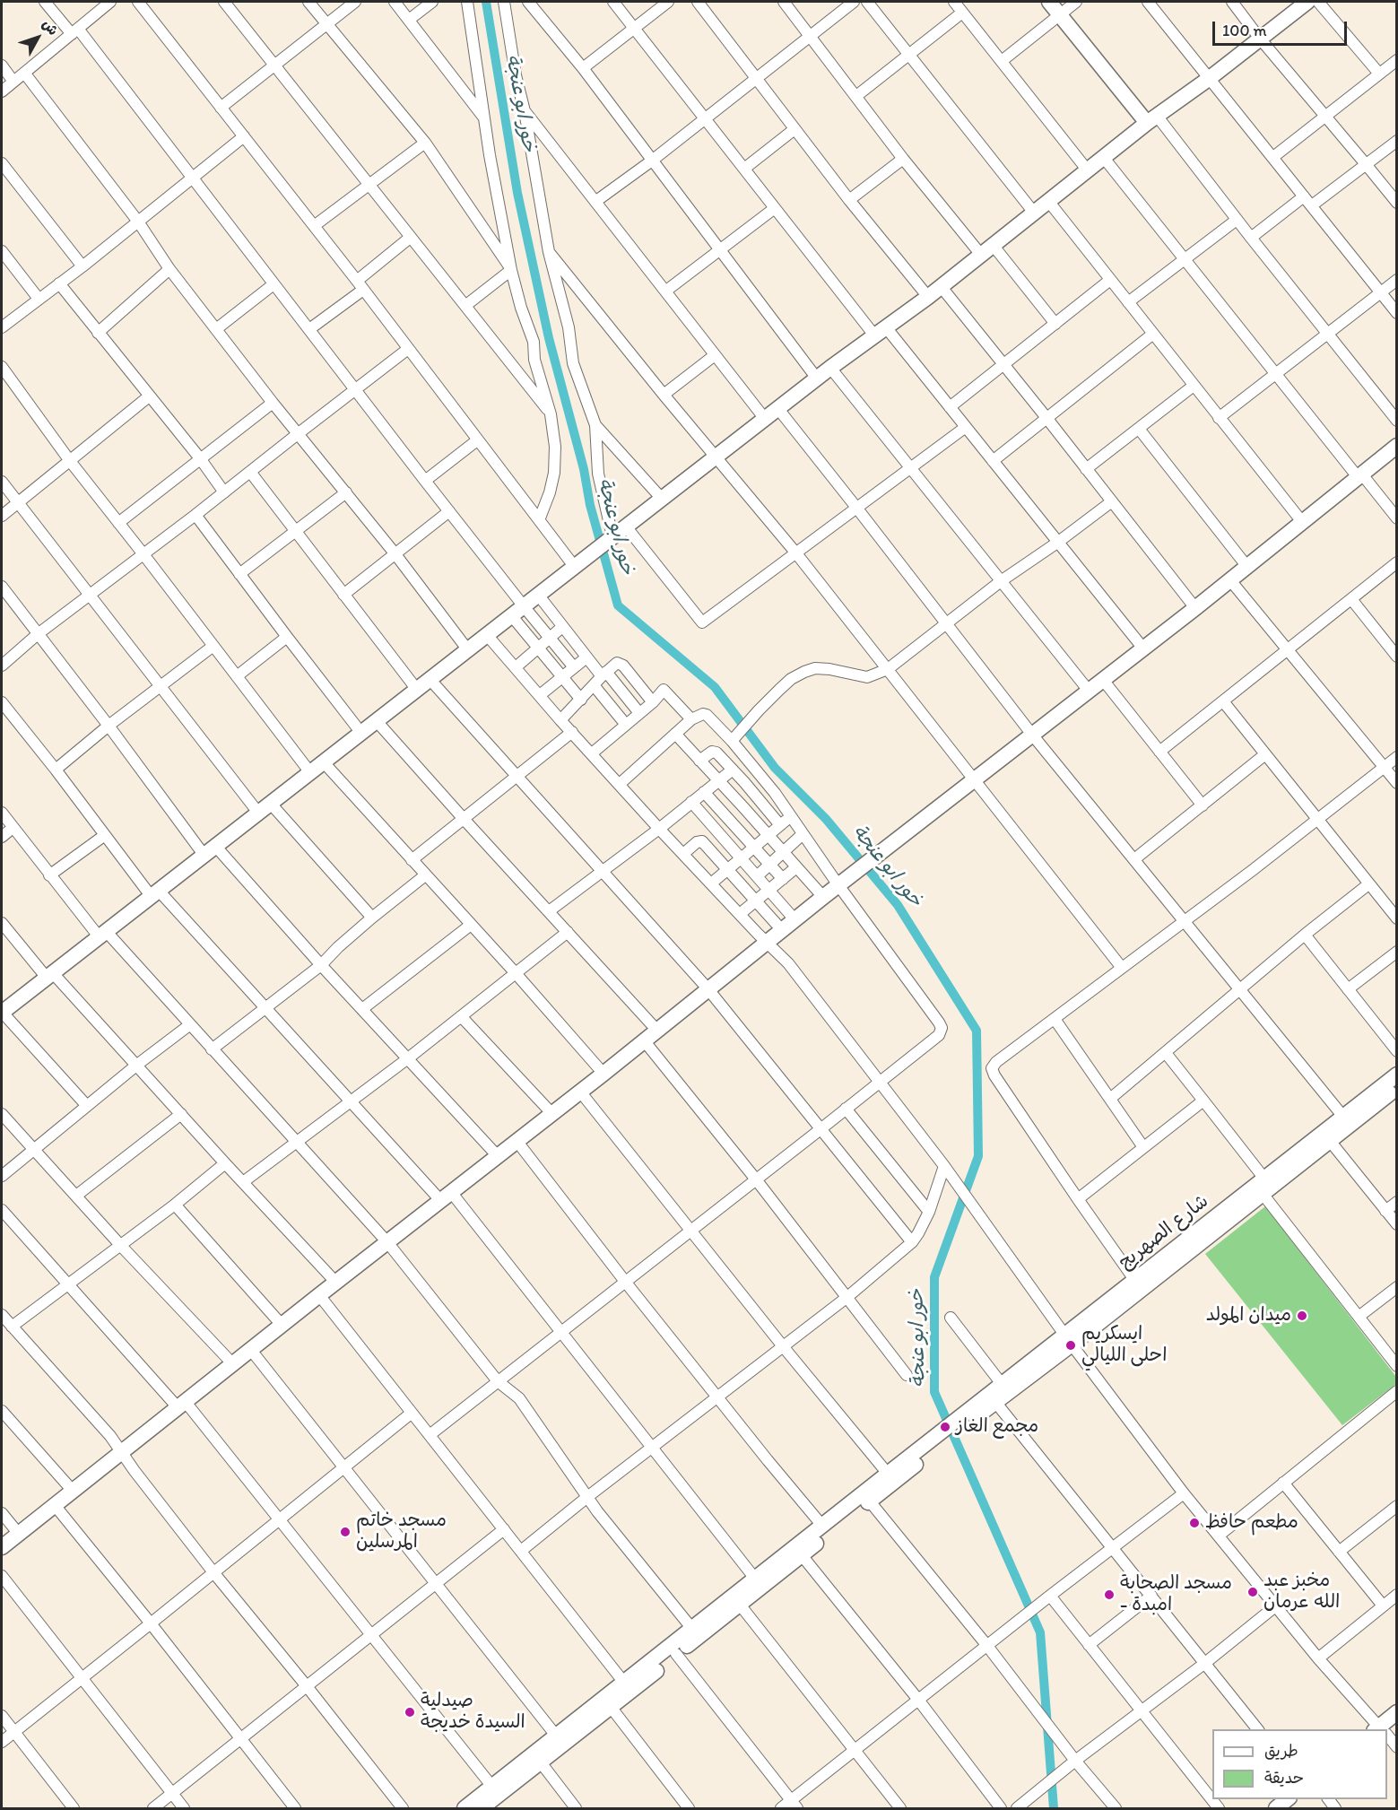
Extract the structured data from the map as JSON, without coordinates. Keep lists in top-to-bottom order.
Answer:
{
  "streets": {
    "street": ["شارع الصهريج"]
  },
  "water": ["خور ابو عنجة"],
  "places": [
    "ميدان المولد",
    "ايسكريم احلى الليالي",
    "مجمع الغاز",
    "مطعم حافظ",
    "مسجد خاتم المرسلين",
    "مخبز عبد الله عرمان",
    "مسجد الصحابة - امبدة",
    "صيدلية السيدة خديجة"
  ],
  "legend": ["طريق", "حديقة"],
  "scale_bar": "100 m",
  "north": "top right"
}
